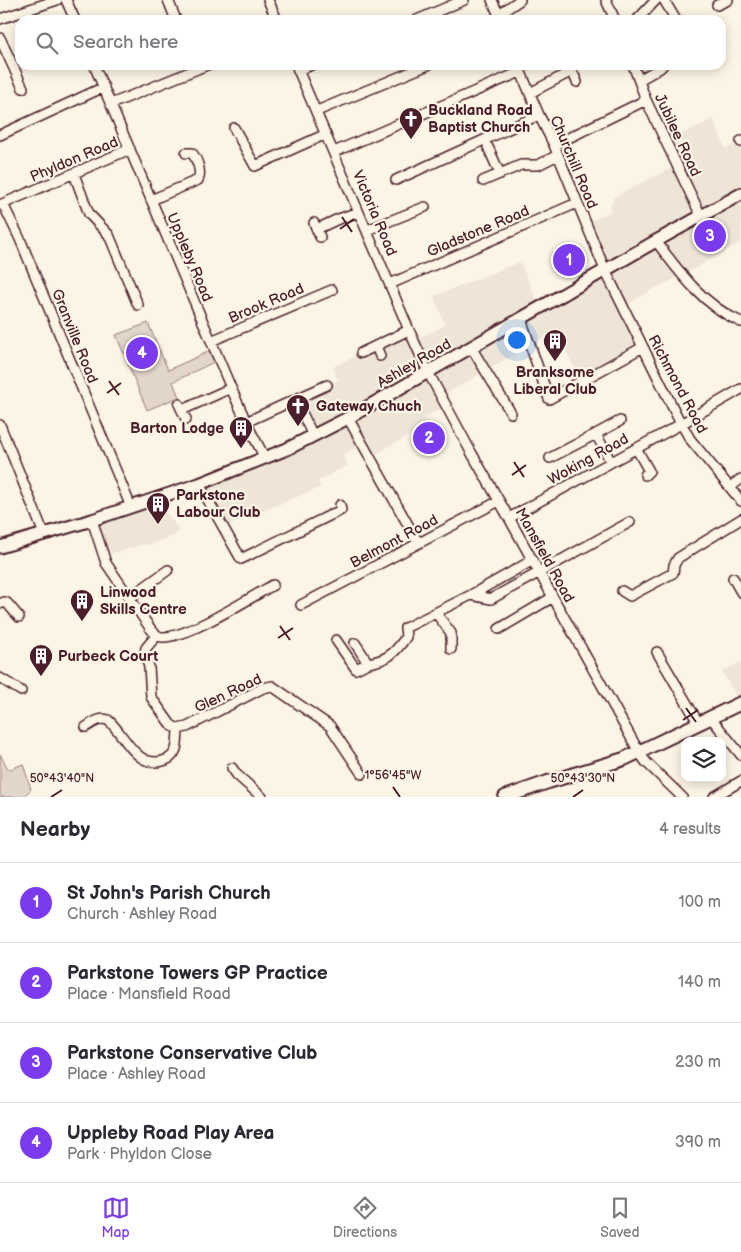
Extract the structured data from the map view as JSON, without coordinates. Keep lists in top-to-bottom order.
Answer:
{
  "streets": {
    "main road": ["Ashley Road"],
    "street": [
      "Jubilee Road",
      "Phyldon Road",
      "Churchill Road",
      "Victoria Road",
      "Gladstone Road",
      "Uppleby Road",
      "Brook Road",
      "Granville Road",
      "Richmond Road",
      "Woking Road",
      "Belmont Road",
      "Mansfield Road",
      "Glen Road"
    ]
  },
  "crossings": [
    ["Jubilee Road", "Ashley Road"],
    ["Phyldon Road", "Uppleby Road"],
    ["Phyldon Road", "Granville Road"],
    ["Churchill Road", "Gladstone Road"],
    ["Churchill Road", "Ashley Road"],
    ["Churchill Road", "Richmond Road"],
    ["Victoria Road", "Gladstone Road"],
    ["Victoria Road", "Ashley Road"],
    ["Victoria Road", "Mansfield Road"],
    ["Uppleby Road", "Brook Road"],
    ["Uppleby Road", "Ashley Road"],
    ["Granville Road", "Ashley Road"],
    ["Ashley Road", "Richmond Road"],
    ["Ashley Road", "Mansfield Road"],
    ["Richmond Road", "Woking Road"],
    ["Woking Road", "Mansfield Road"],
    ["Belmont Road", "Mansfield Road"]
  ],
  "places": {
    "church": ["Buckland Road Baptist Church", "Gateway Chuch"],
    "building": [
      "Branksome Liberal Club",
      "Barton Lodge",
      "Parkstone Labour Club",
      "Linwood Skills Centre",
      "Purbeck Court"
    ]
  },
  "page": {
    "search": "Search here",
    "pins": [
      "3",
      "1",
      "4",
      "2"
    ],
    "heading": ["Nearby", "4 results"],
    "list": [
      {
        "mark": "1",
        "name": "St John's Parish Church",
        "note": "Church · Ashley Road",
        "value": "100 m"
      },
      {
        "mark": "2",
        "name": "Parkstone Towers GP Practice",
        "note": "Place · Mansfield Road",
        "value": "140 m"
      },
      {
        "mark": "3",
        "name": "Parkstone Conservative Club",
        "note": "Place · Ashley Road",
        "value": "230 m"
      },
      {
        "mark": "4",
        "name": "Uppleby Road Play Area",
        "note": "Park · Phyldon Close",
        "value": "390 m"
      }
    ],
    "nav": ["Map", "Directions", "Saved"]
  },
  "coordinates": ["1°56'45\"W", "50°43'40\"N", "50°43'30\"N"]
}
